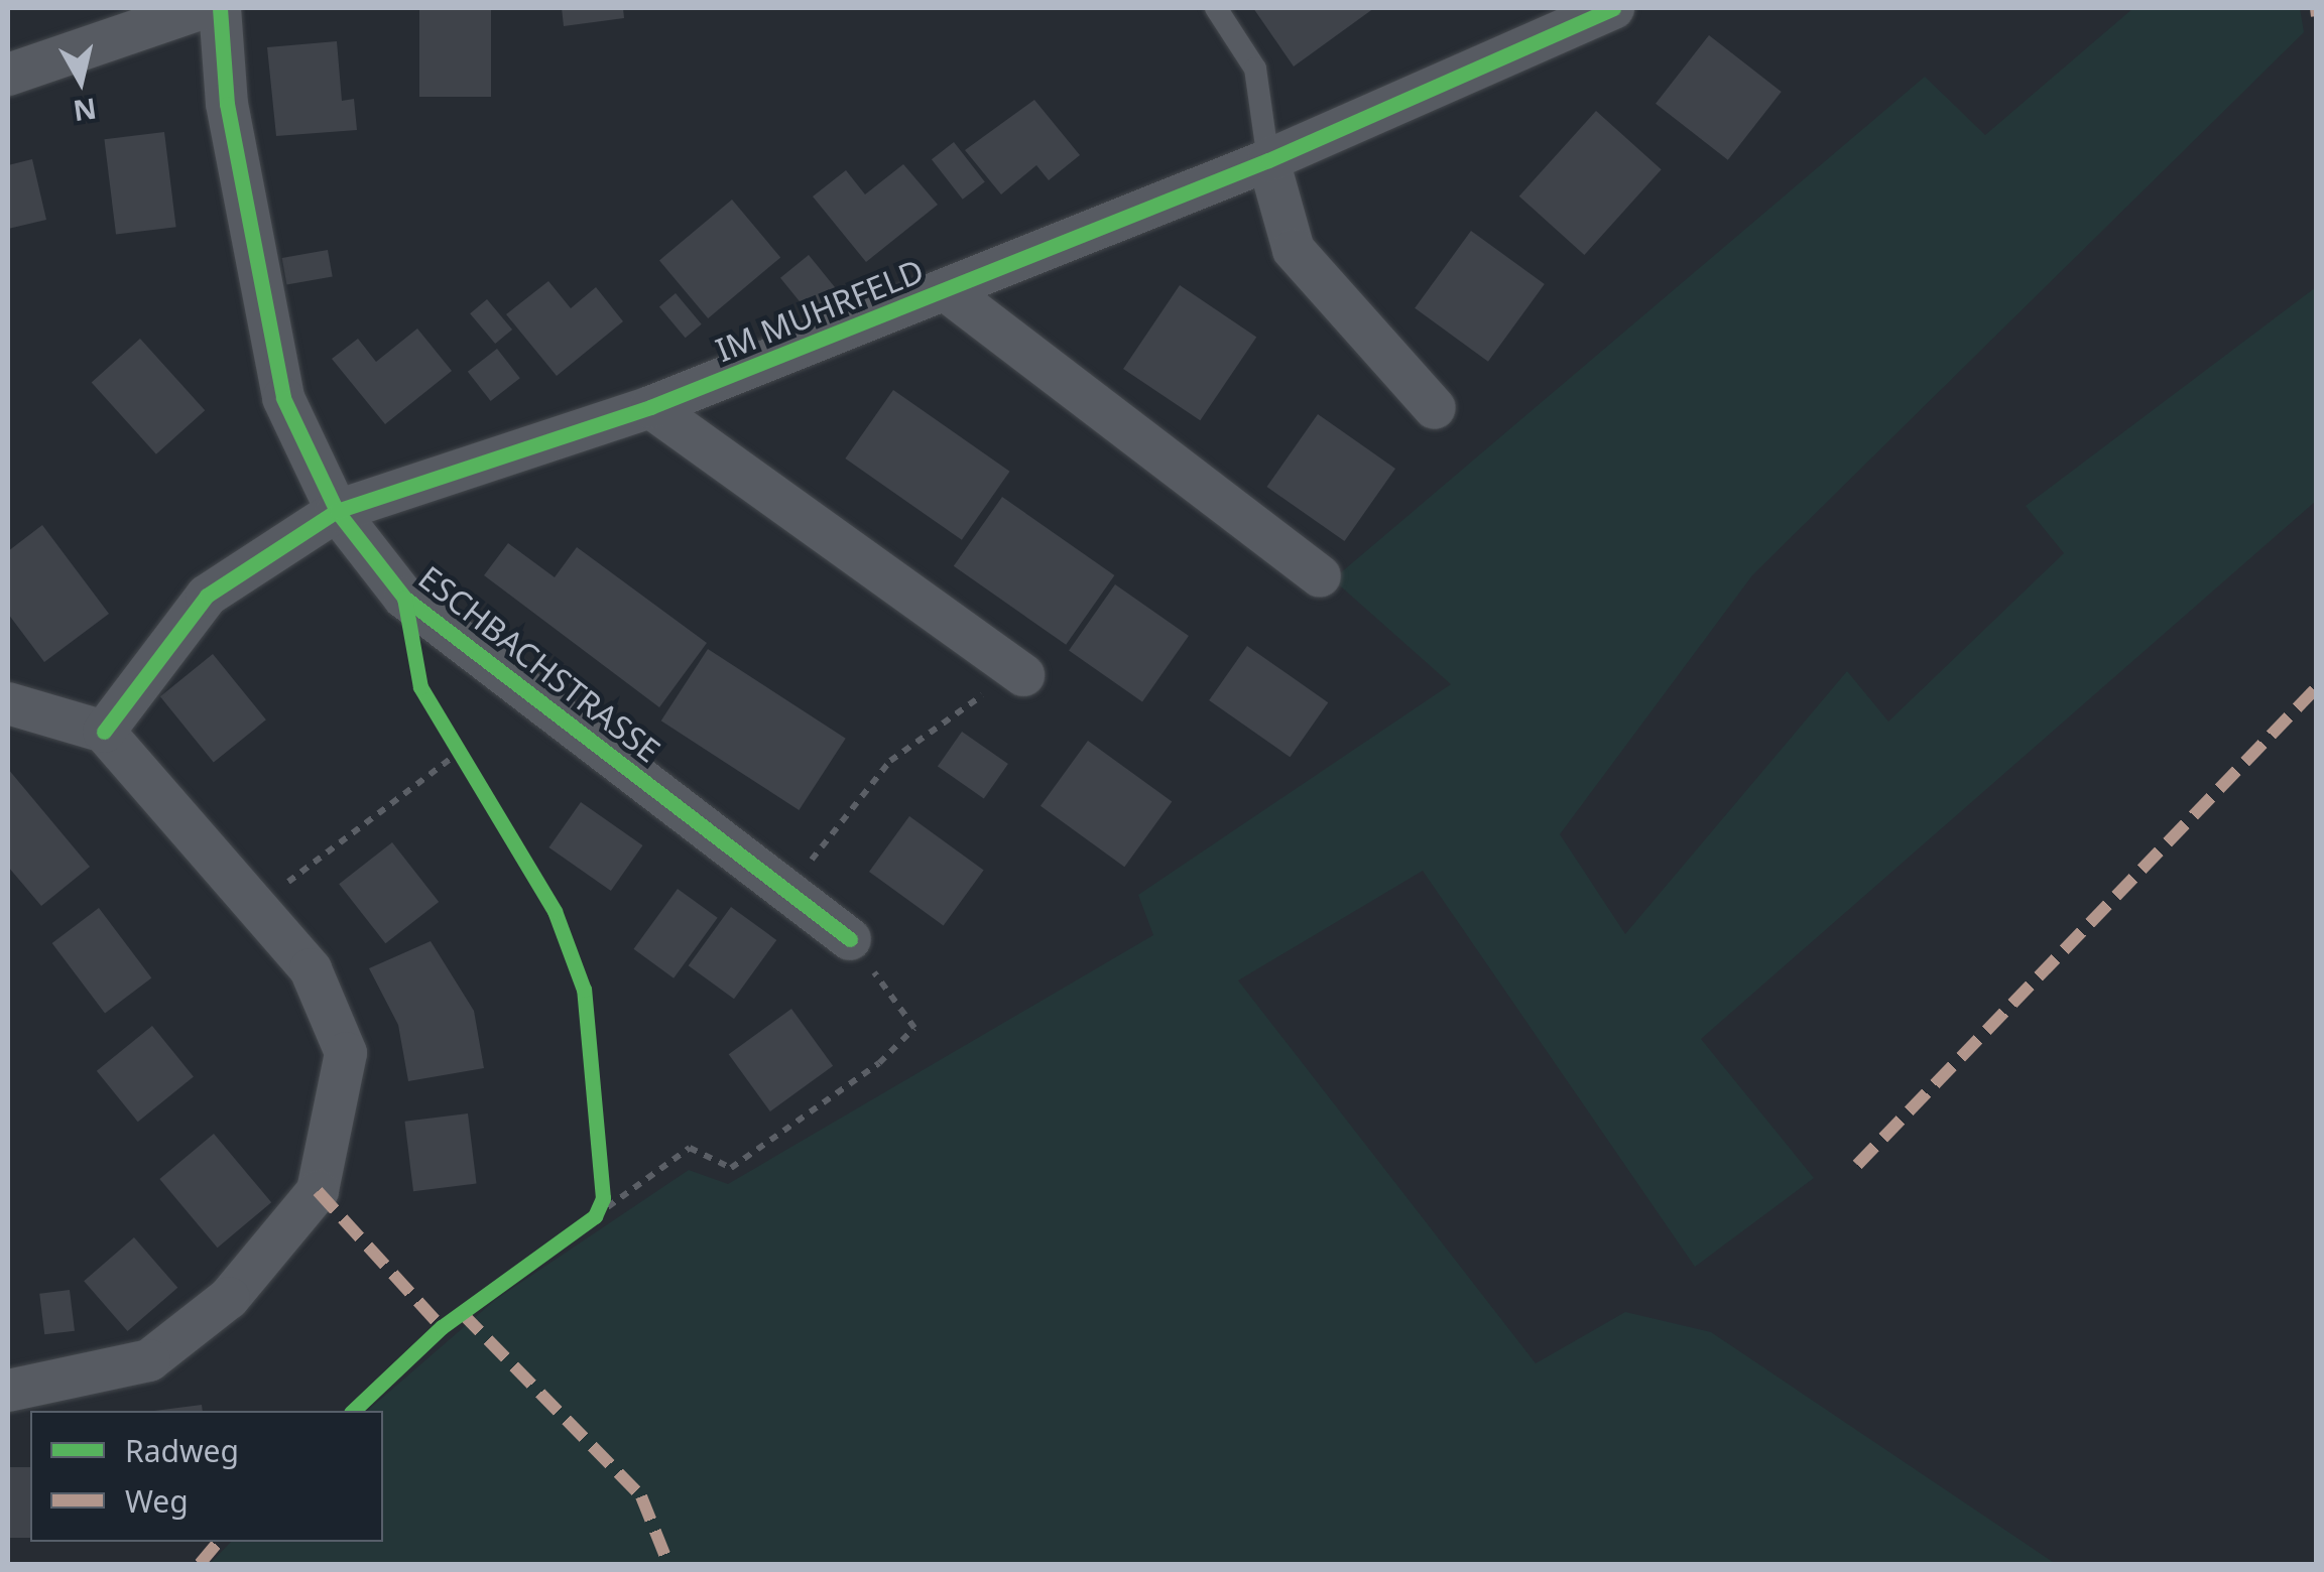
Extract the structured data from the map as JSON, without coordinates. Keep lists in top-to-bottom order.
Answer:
{
  "streets": {
    "street": ["IM MUHRFELD", "ESCHBACHSTRASSE"]
  },
  "crossings": [
    ["IM MUHRFELD", "ESCHBACHSTRASSE"]
  ],
  "legend": ["Radweg", "Weg"],
  "north": "bottom"
}
